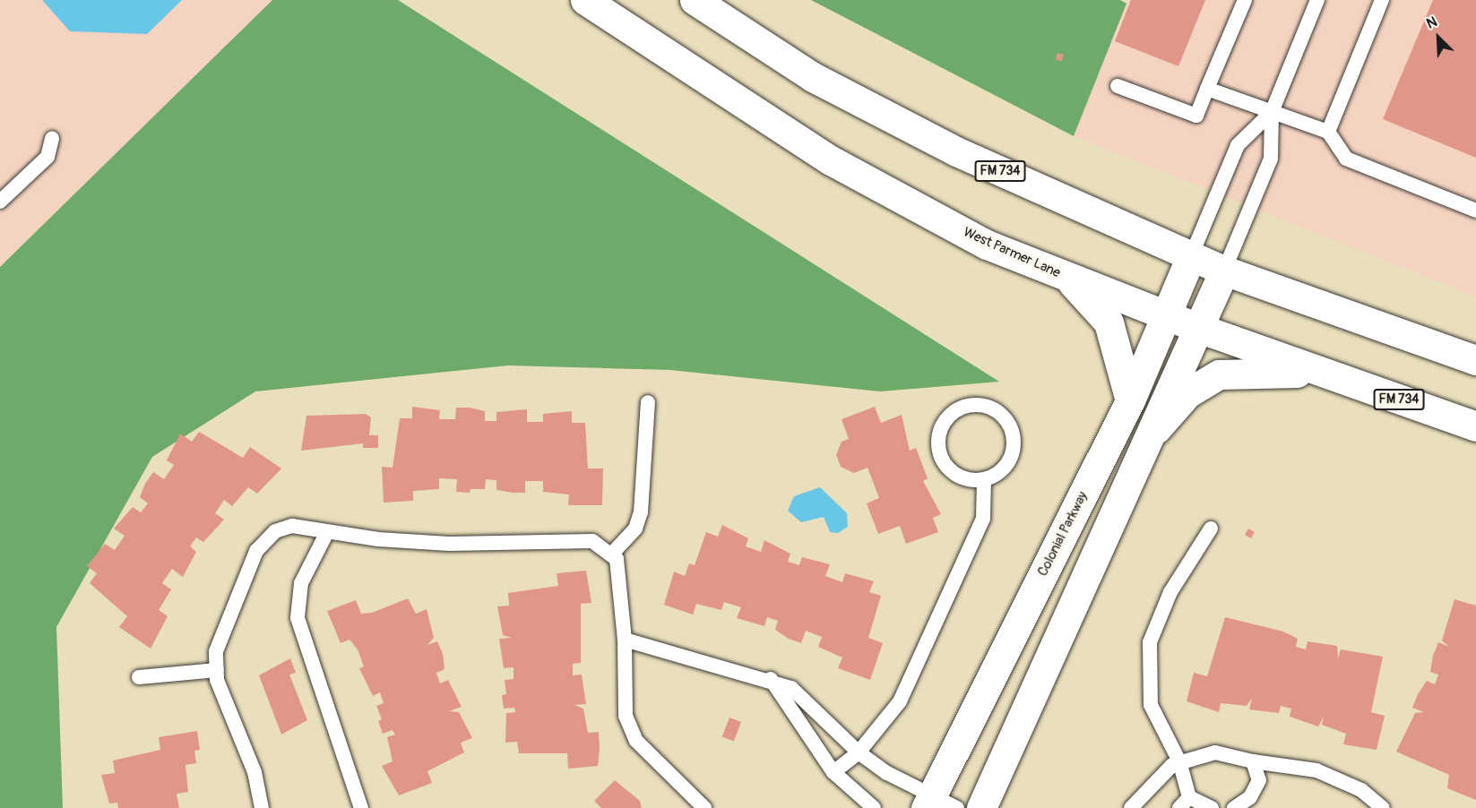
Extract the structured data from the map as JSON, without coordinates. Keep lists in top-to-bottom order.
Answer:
{
  "streets": {
    "main road": ["FM 734", "West Parmer Lane", "Colonial Parkway"]
  },
  "crossings": [
    ["FM 734", "Colonial Parkway"],
    ["West Parmer Lane", "Colonial Parkway"]
  ],
  "north": "top left"
}
